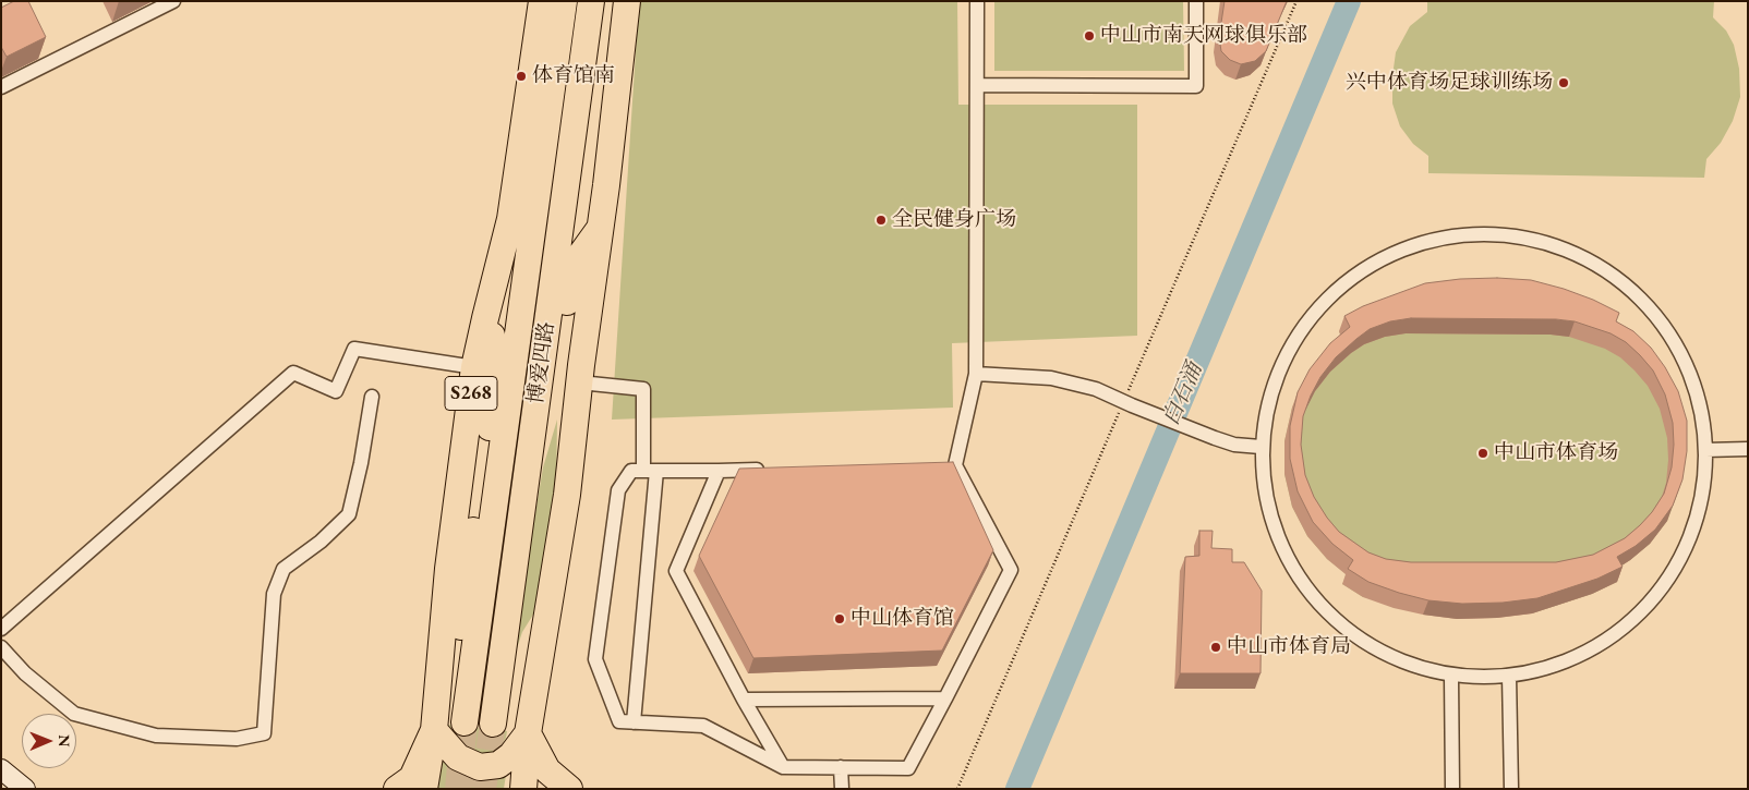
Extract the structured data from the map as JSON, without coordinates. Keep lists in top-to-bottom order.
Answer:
{
  "streets": {
    "highway": ["博爱四路", "S268"]
  },
  "water": ["白石涌"],
  "places": [
    "中山市南天网球俱乐部",
    "体育馆南",
    "兴中体育场足球训练场",
    "全民健身广场",
    "中山市体育场",
    "中山体育馆",
    "中山市体育局"
  ],
  "north": "right"
}
